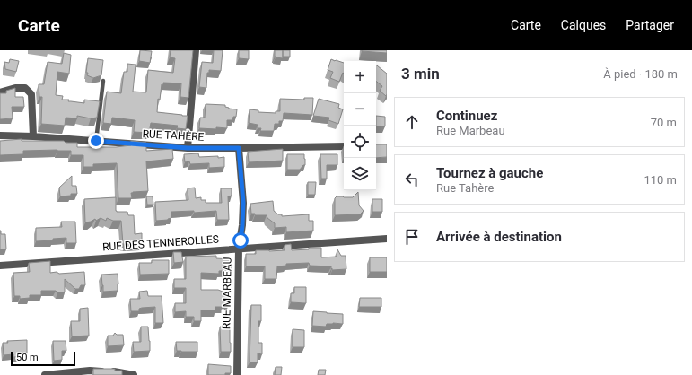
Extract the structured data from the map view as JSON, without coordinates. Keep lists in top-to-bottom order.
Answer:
{
  "streets": {
    "street": ["RUE TAHÈRE", "RUE DES TENNEROLLES", "RUE MARBEAU"]
  },
  "crossings": [
    ["RUE TAHÈRE", "RUE MARBEAU"],
    ["RUE DES TENNEROLLES", "RUE MARBEAU"]
  ],
  "scale_bar": "50 m",
  "page": {
    "header": "Carte",
    "nav": ["Carte", "Calques", "Partager"],
    "heading": ["3 min", "À pied · 180 m"],
    "map_buttons": ["+", "−"],
    "list": [
      ["Continuez", "Rue Marbeau", "70 m"],
      ["Tournez à gauche", "Rue Tahère", "110 m"],
      "Arrivée à destination"
    ],
    "scale": "50 m"
  }
}
